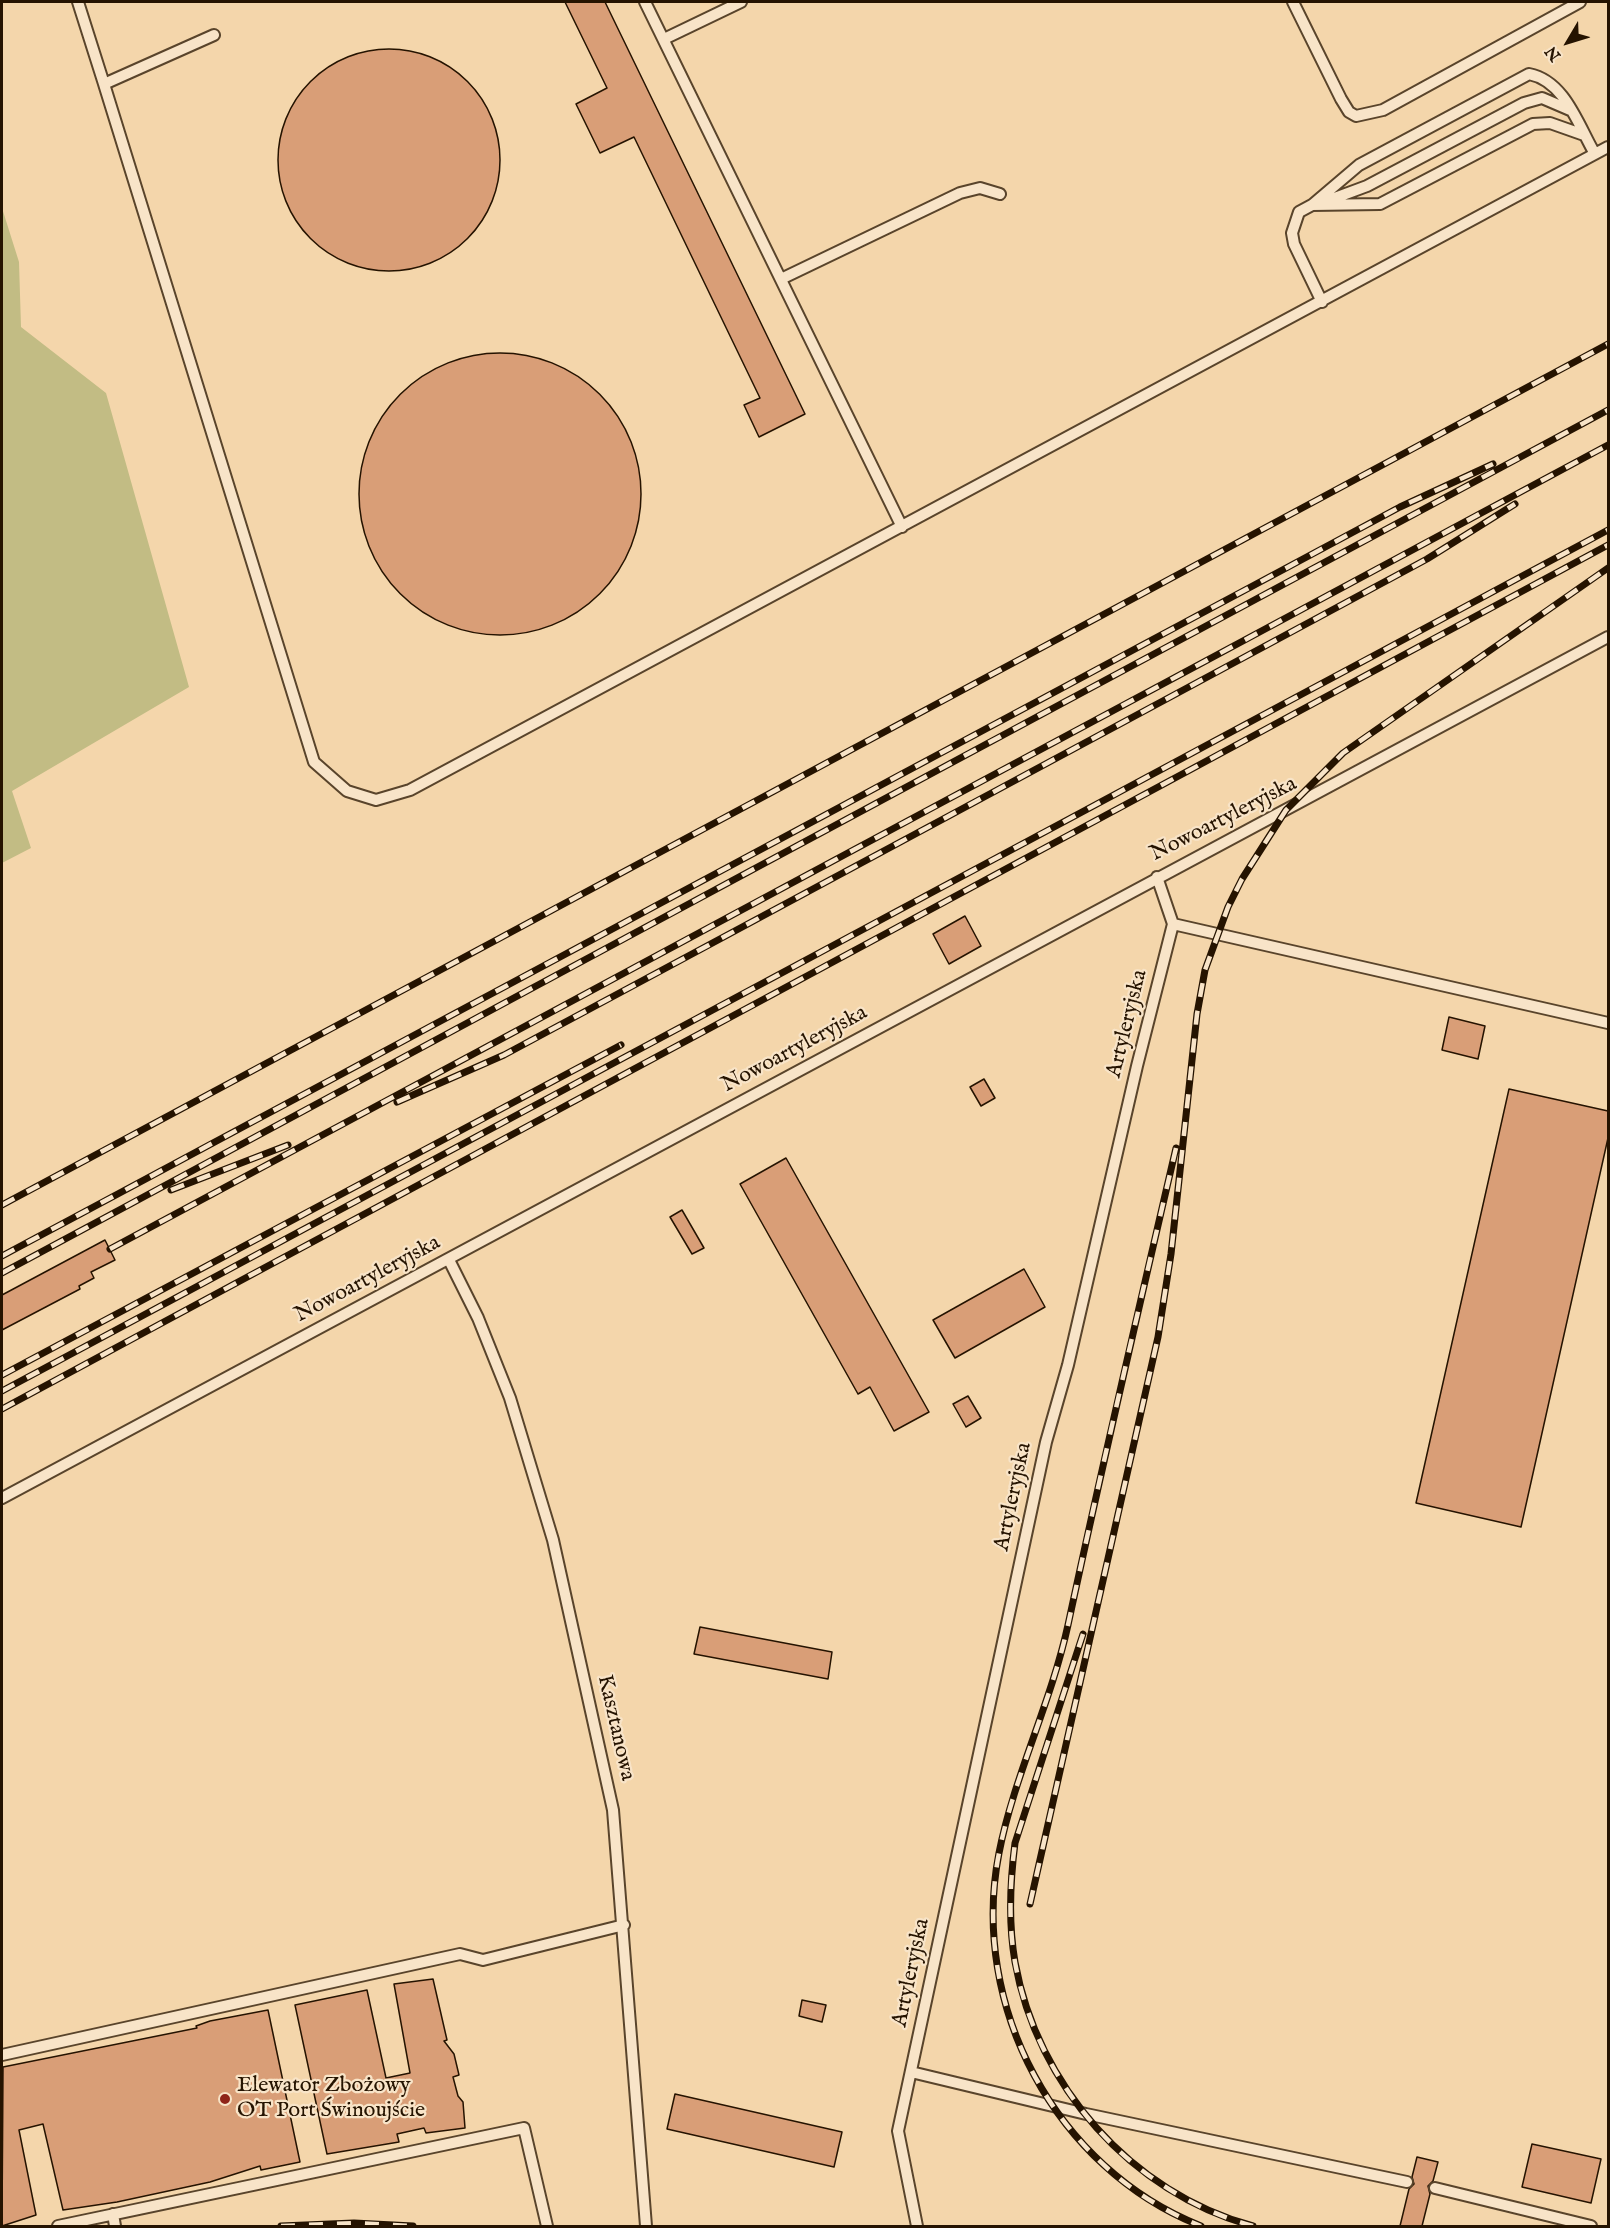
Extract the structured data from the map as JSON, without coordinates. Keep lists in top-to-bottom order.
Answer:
{
  "streets": {
    "lane": ["Nowoartyleryjska", "Artyleryjska", "Kasztanowa"]
  },
  "crossings": [
    ["Nowoartyleryjska", "Kasztanowa"]
  ],
  "places": ["Elewator Zbożowy OT Port Świnoujście"],
  "north": "bottom left"
}
